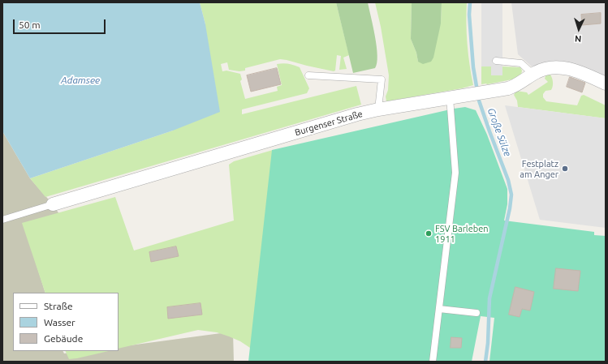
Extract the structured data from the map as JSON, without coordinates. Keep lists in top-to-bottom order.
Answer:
{
  "streets": {
    "street": ["Burgenser Straße"]
  },
  "water": ["Adamsee", "Große Sülze"],
  "places": ["Festplatz am Anger", "FSV Barleben 1911"],
  "legend": ["Straße", "Wasser", "Gebäude"],
  "scale_bar": "50 m",
  "north": "bottom"
}
